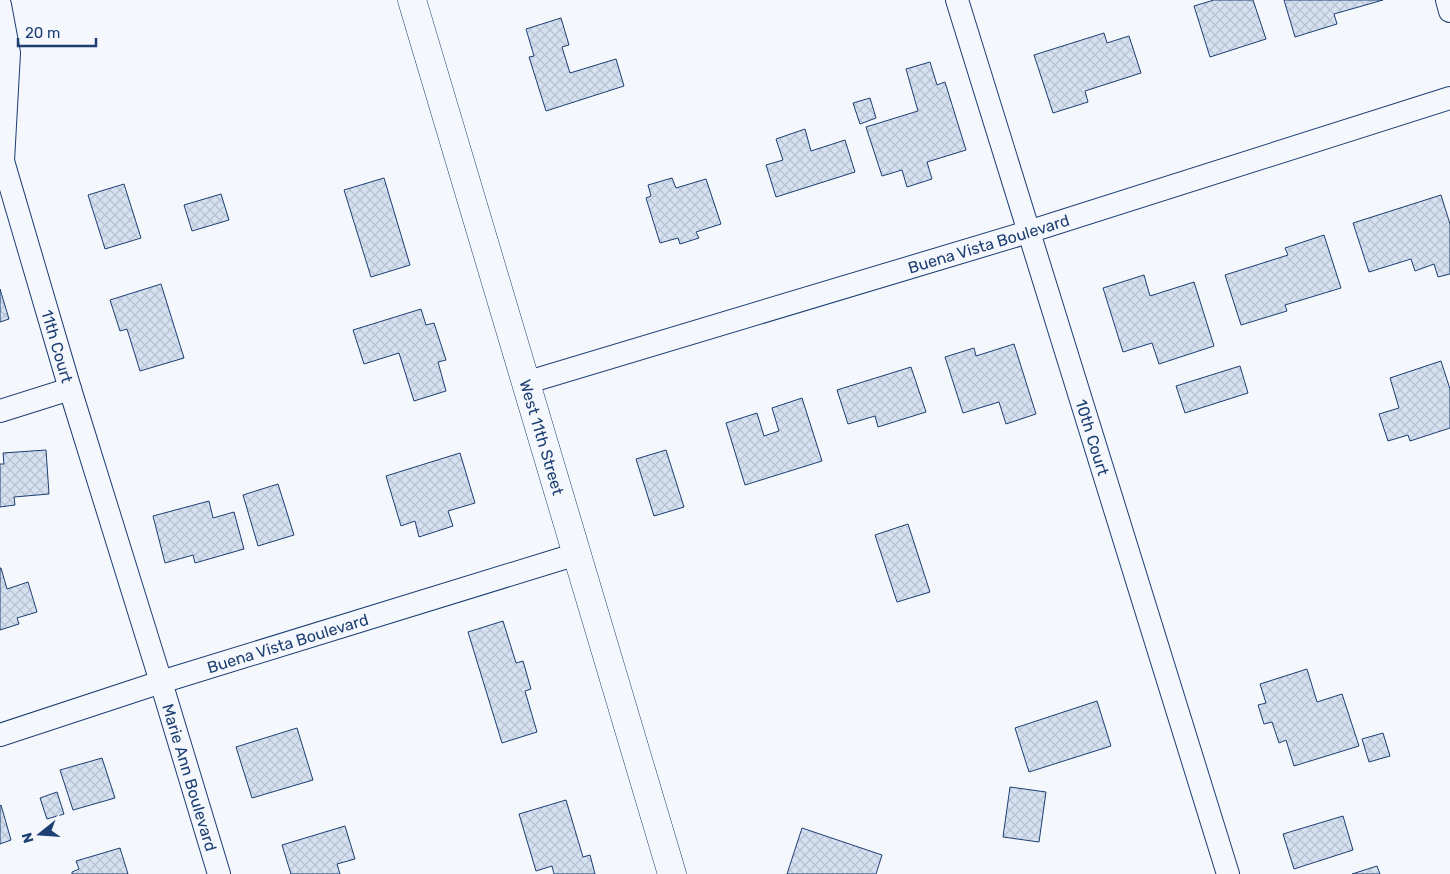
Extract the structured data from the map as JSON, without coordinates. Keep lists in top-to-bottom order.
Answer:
{
  "streets": {
    "main road": ["West 11th Street"],
    "street": [
      "Buena Vista Boulevard",
      "11th Court",
      "10th Court",
      "Marie Ann Boulevard"
    ]
  },
  "crossings": [
    ["Buena Vista Boulevard", "11th Court"],
    ["Buena Vista Boulevard", "West 11th Street"],
    ["Buena Vista Boulevard", "10th Court"],
    ["Buena Vista Boulevard", "Marie Ann Boulevard"],
    ["11th Court", "Marie Ann Boulevard"]
  ],
  "scale_bar": "20 m",
  "north": "left"
}
